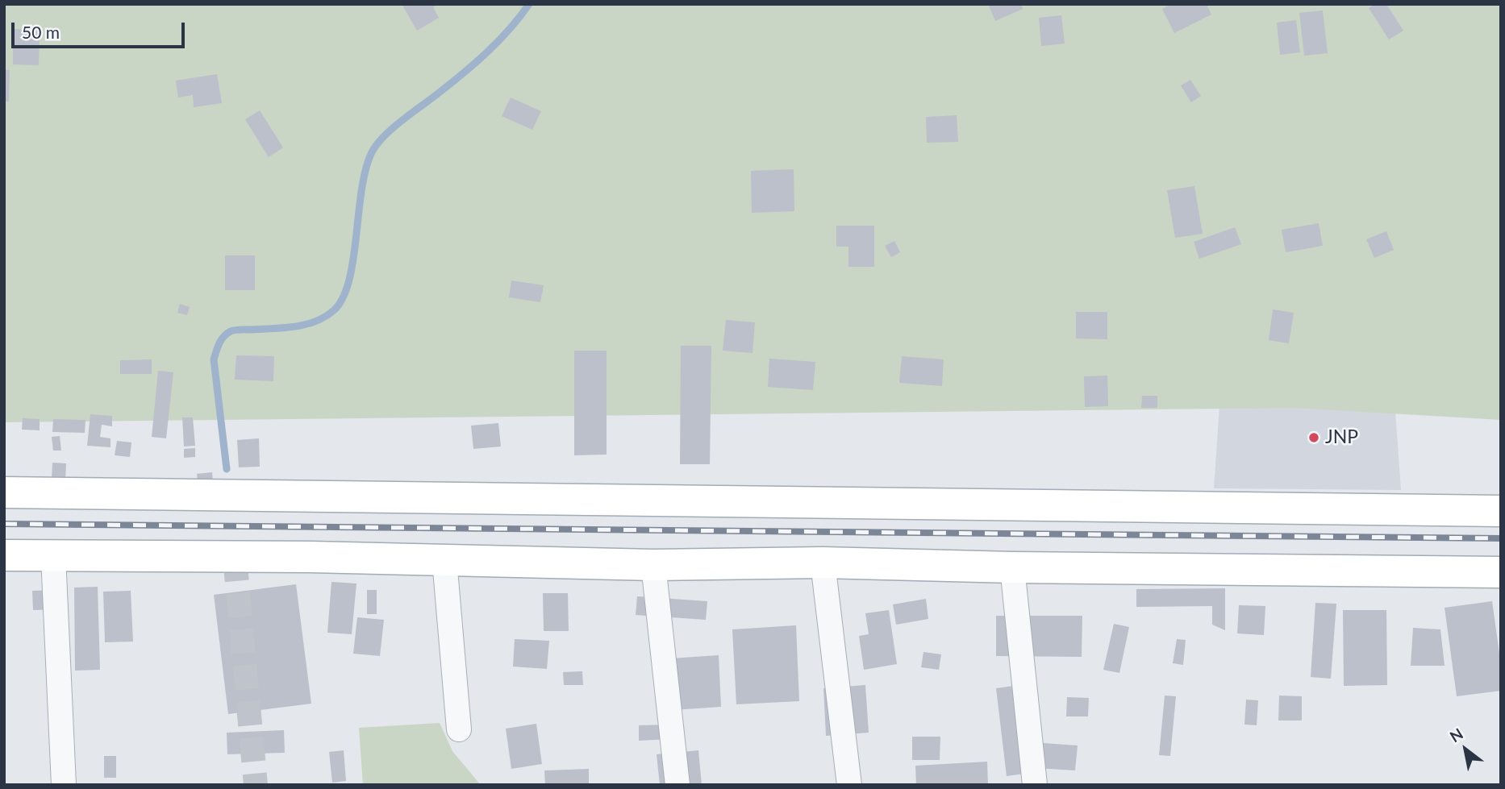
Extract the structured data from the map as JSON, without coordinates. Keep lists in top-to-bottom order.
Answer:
{
  "places": ["JNP"],
  "scale_bar": "50 m",
  "north": "top left"
}
